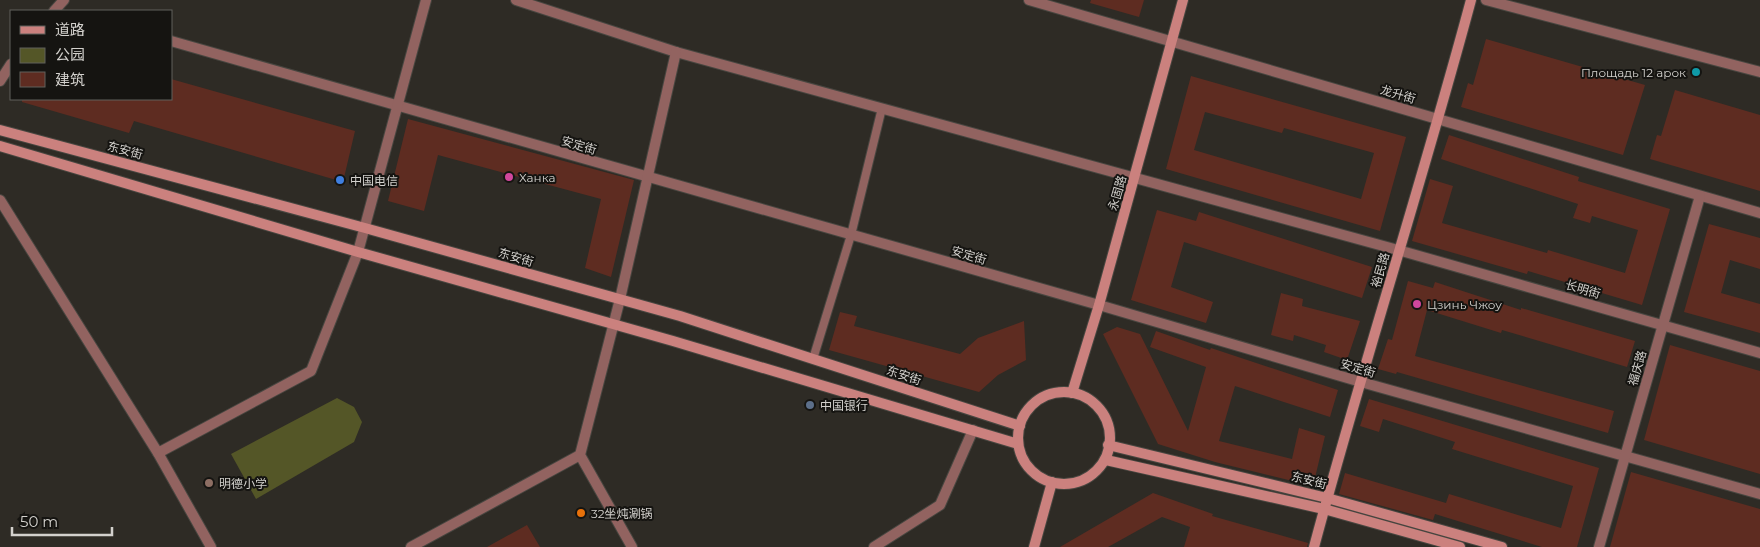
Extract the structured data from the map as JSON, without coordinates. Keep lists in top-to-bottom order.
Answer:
{
  "streets": {
    "main road": ["东安街", "永固路", "裕民路"],
    "street": [
      "龙升街",
      "安定街",
      "长明街",
      "福庆路"
    ]
  },
  "crossings": [
    ["龙升街", "永固路"],
    ["龙升街", "裕民路"],
    ["龙升街", "福庆路"],
    ["安定街", "永固路"],
    ["安定街", "裕民路"],
    ["安定街", "福庆路"],
    ["东安街", "永固路"],
    ["东安街", "裕民路"],
    ["永固路", "长明街"],
    ["裕民路", "长明街"],
    ["长明街", "福庆路"]
  ],
  "places": [
    "Площадь 12 арок",
    "Ханка",
    "中国电信",
    "Цзинь Чжоу",
    "中国银行",
    "明德小学",
    "32坐炖涮锅"
  ],
  "legend": ["道路", "公园", "建筑"],
  "scale_bar": "50 m"
}
